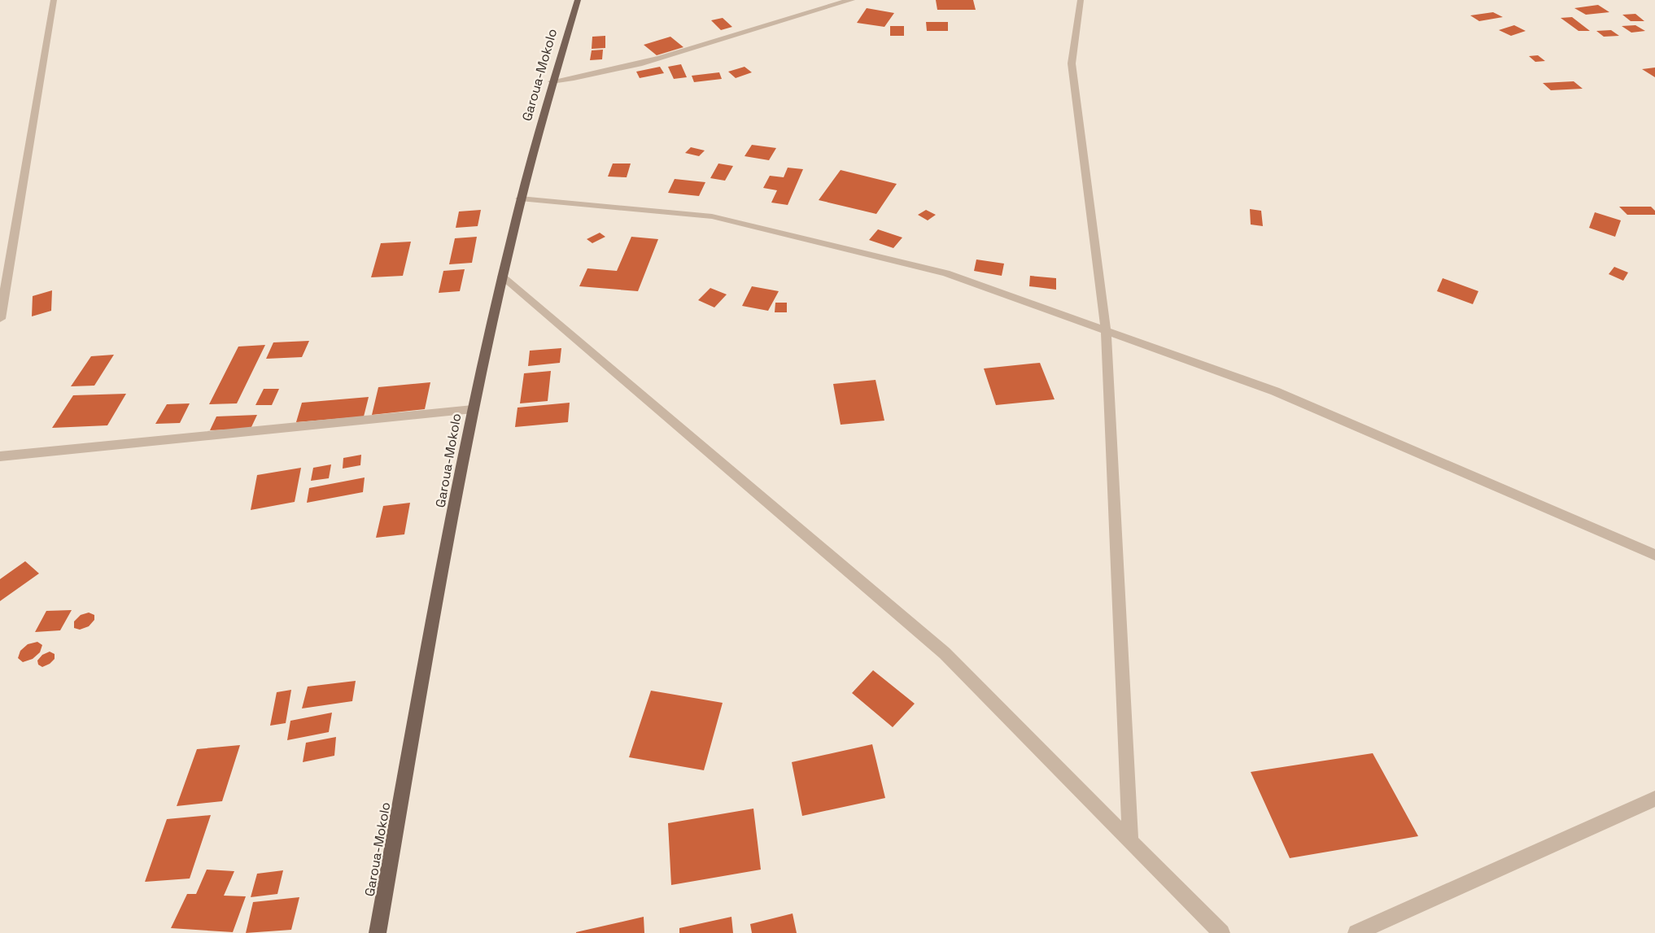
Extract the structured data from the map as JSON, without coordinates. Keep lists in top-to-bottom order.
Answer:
{
  "streets": {
    "main road": ["Garoua-Mokolo"]
  }
}
